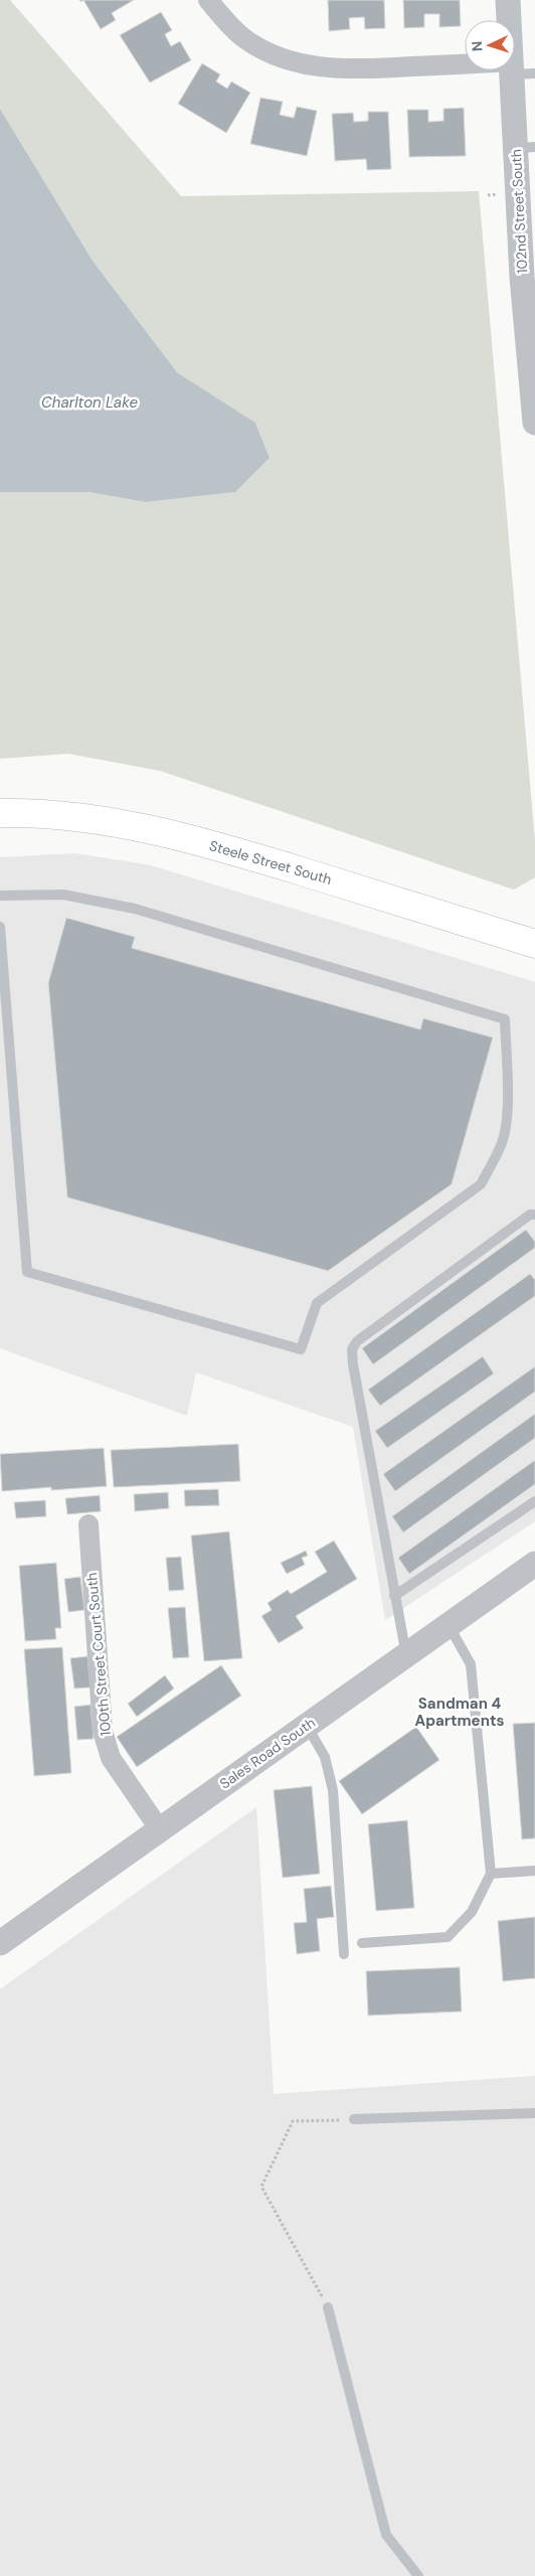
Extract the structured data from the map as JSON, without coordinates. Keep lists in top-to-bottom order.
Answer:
{
  "streets": {
    "main road": ["Steele Street South"],
    "street": ["102nd Street South", "100th Street Court South", "Sales Road South"]
  },
  "crossings": [
    ["100th Street Court South", "Sales Road South"]
  ],
  "districts": ["Sandman 4 Apartments"],
  "water": ["Charlton Lake"],
  "north": "left"
}
